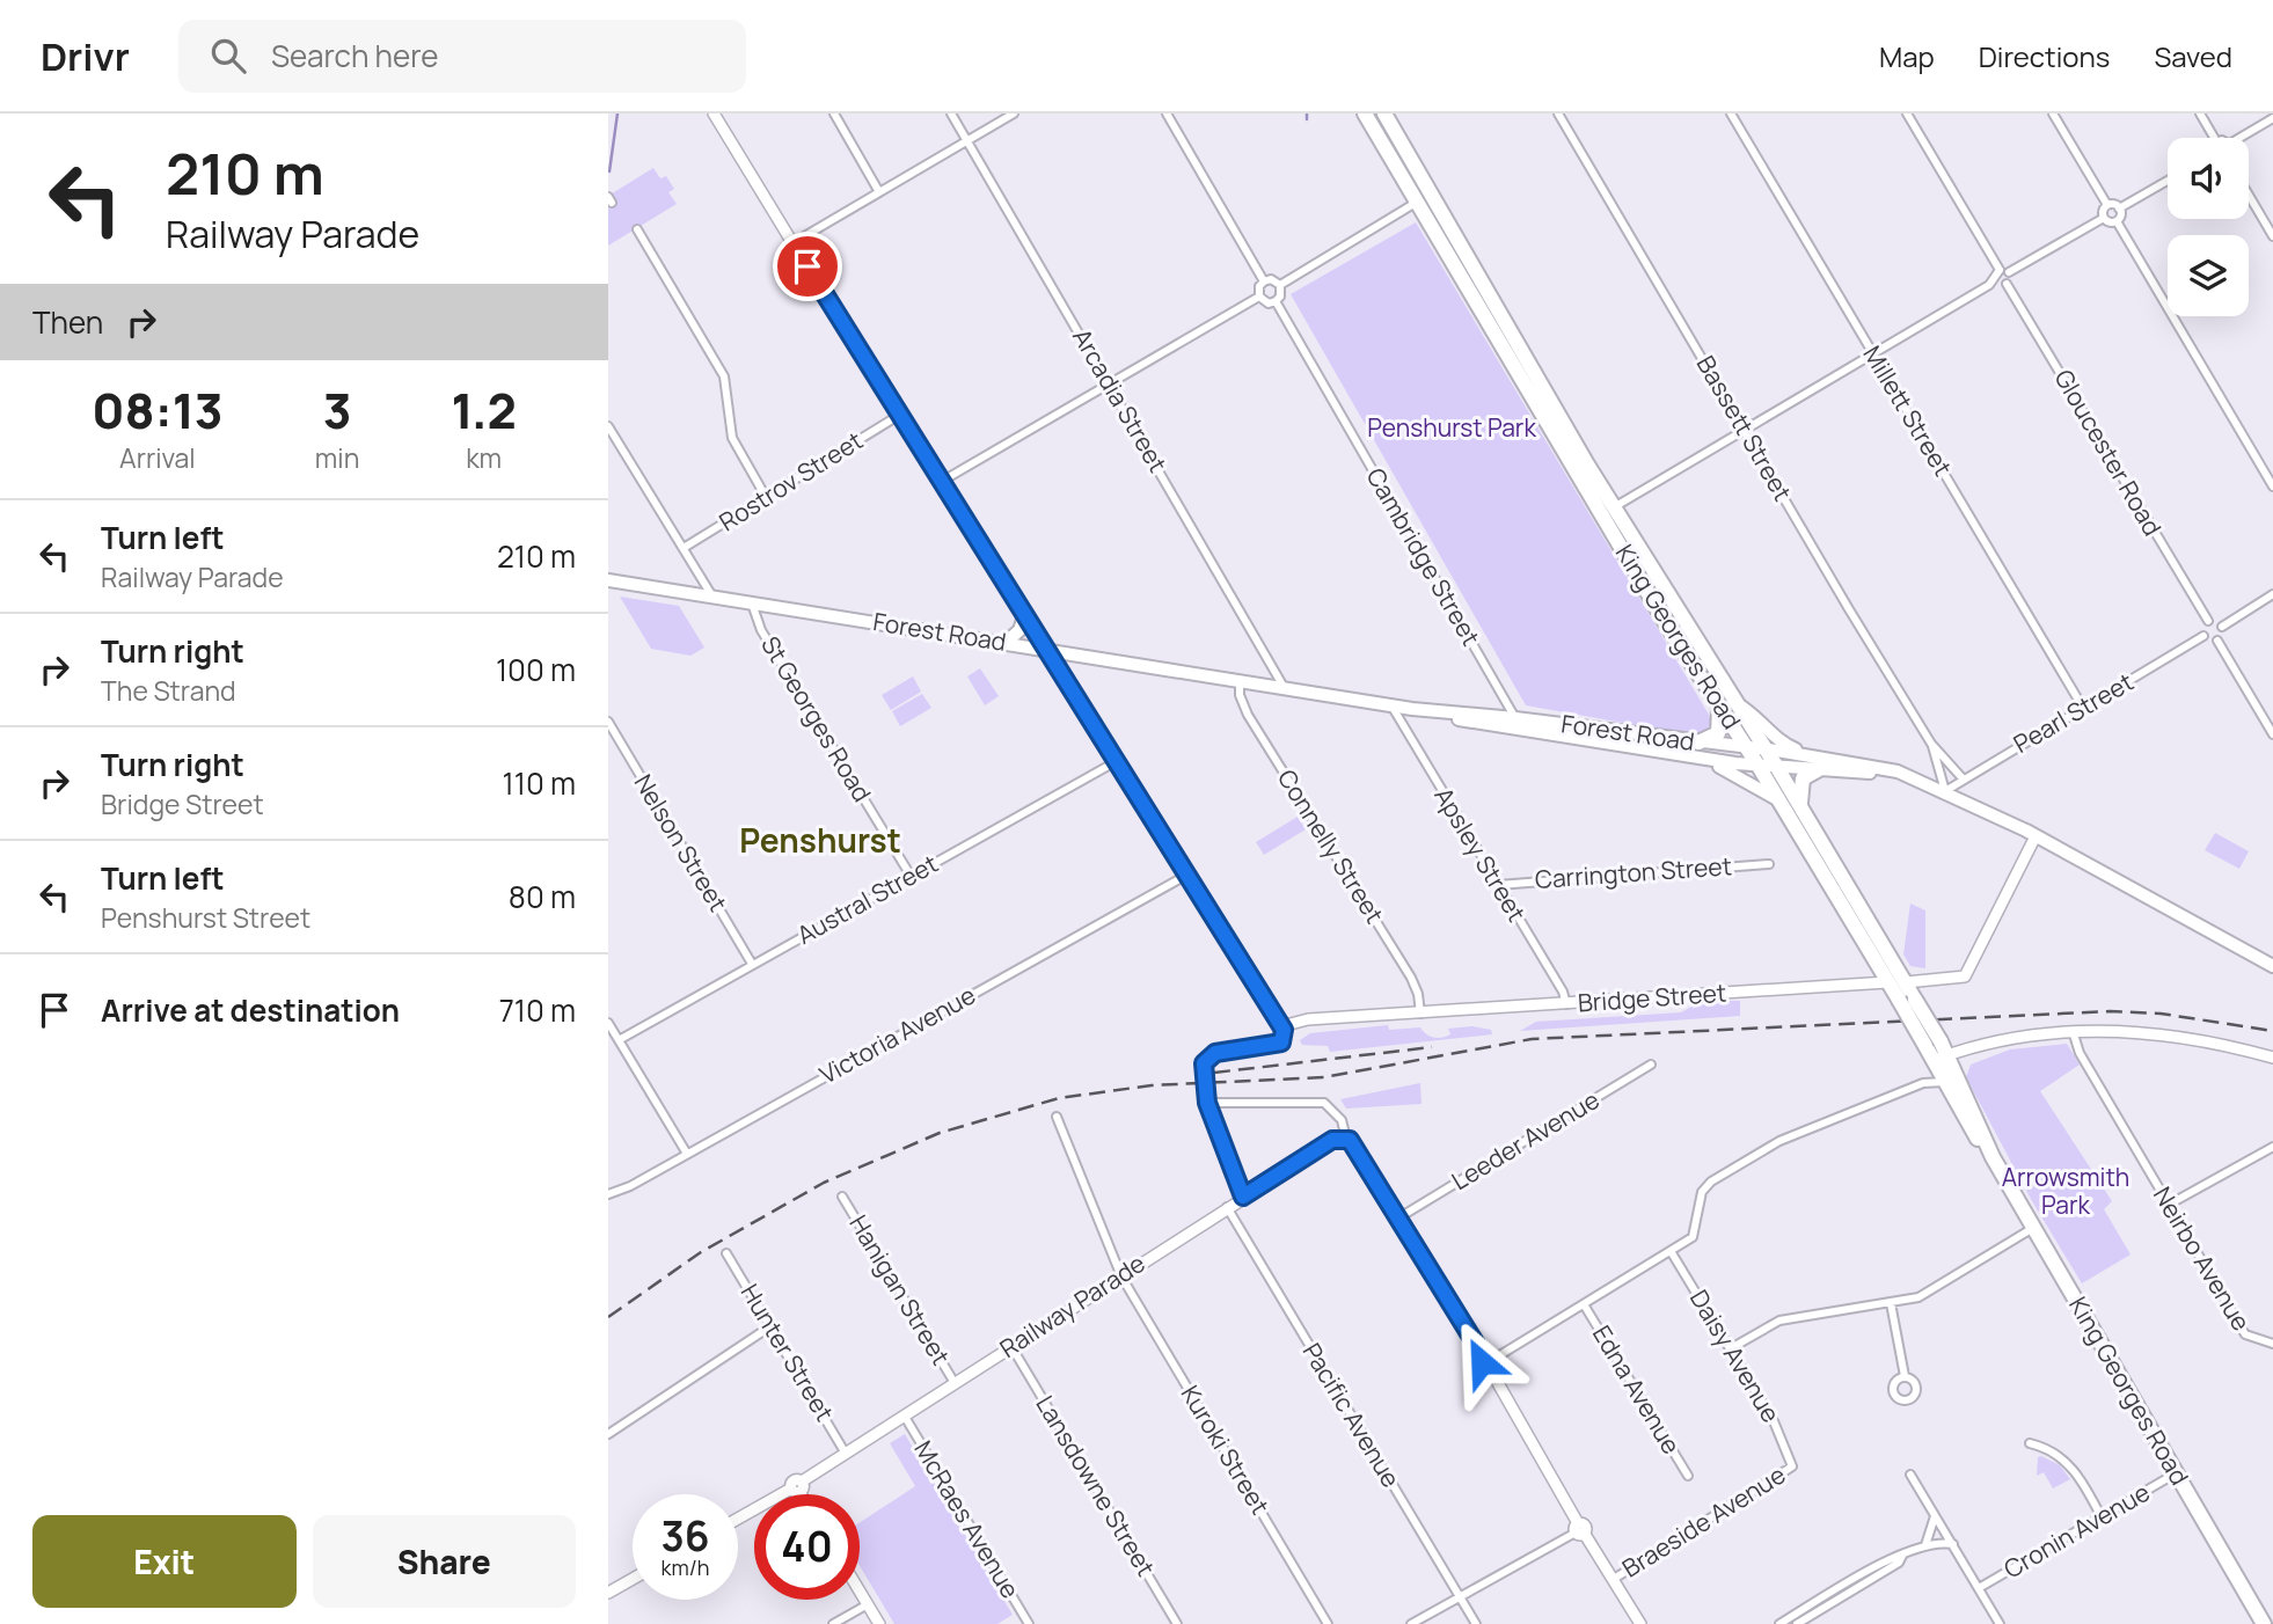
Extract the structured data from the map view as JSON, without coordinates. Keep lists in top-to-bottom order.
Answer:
{
  "streets": {
    "highway": ["King Georges Road", "Bridge Street"],
    "main road": ["Forest Road", "Railway Parade"],
    "street": [
      "Arcadia Street",
      "Millett Street",
      "Bassett Street",
      "Gloucester Road",
      "Rostrov Street",
      "Cambridge Street",
      "Pearl Street",
      "St Georges Road",
      "Nelson Street",
      "Connelly Street",
      "Apsley Street",
      "Carrington Street",
      "Austral Street",
      "Victoria Avenue",
      "Leeder Avenue",
      "Neirbo Avenue",
      "Hanigan Street",
      "Hunter Street",
      "Daisy Avenue",
      "Edna Avenue",
      "Pacific Avenue",
      "Kuroki Street",
      "Lansdowne Street",
      "McRaes Avenue",
      "Braeside Avenue",
      "Cronin Avenue"
    ]
  },
  "crossings": [
    ["Arcadia Street", "Forest Road"],
    ["Millett Street", "Pearl Street"],
    ["Bassett Street", "Forest Road"],
    ["Bassett Street", "Pearl Street"],
    ["Gloucester Road", "Pearl Street"],
    ["Cambridge Street", "Forest Road"],
    ["Forest Road", "King Georges Road"],
    ["Forest Road", "Pearl Street"],
    ["Forest Road", "St Georges Road"],
    ["Forest Road", "Connelly Street"],
    ["Forest Road", "Apsley Street"],
    ["Forest Road", "Bridge Street"],
    ["King Georges Road", "Bridge Street"],
    ["King Georges Road", "Cronin Avenue"],
    ["St Georges Road", "Austral Street"],
    ["Nelson Street", "Austral Street"],
    ["Connelly Street", "Bridge Street"],
    ["Apsley Street", "Carrington Street"],
    ["Apsley Street", "Bridge Street"],
    ["Hanigan Street", "Railway Parade"],
    ["Railway Parade", "Hunter Street"],
    ["Railway Parade", "Pacific Avenue"],
    ["Railway Parade", "Kuroki Street"],
    ["Railway Parade", "Lansdowne Street"],
    ["Railway Parade", "McRaes Avenue"],
    ["Daisy Avenue", "Braeside Avenue"]
  ],
  "districts": ["Penshurst"],
  "parks": ["Penshurst Park", "Arrowsmith Park"],
  "page": {
    "header": "Drivr",
    "search": "Search here",
    "nav": ["Map", "Directions", "Saved"],
    "turn": ["210 m", "Railway Parade"],
    "then": "Then",
    "eta": [
      "08:13",
      "Arrival",
      "3",
      "min",
      "1.2",
      "km"
    ],
    "list": [
      {
        "name": "Turn left",
        "note": "Railway Parade",
        "value": "210 m"
      },
      {
        "name": "Turn right",
        "note": "The Strand",
        "value": "100 m"
      },
      {
        "name": "Turn right",
        "note": "Bridge Street",
        "value": "110 m"
      },
      {
        "name": "Turn left",
        "note": "Penshurst Street",
        "value": "80 m"
      },
      {
        "name": "Arrive at destination",
        "value": "710 m"
      }
    ],
    "speed": "36 km/h",
    "limit": "40",
    "buttons": ["Exit", "Share"]
  }
}
